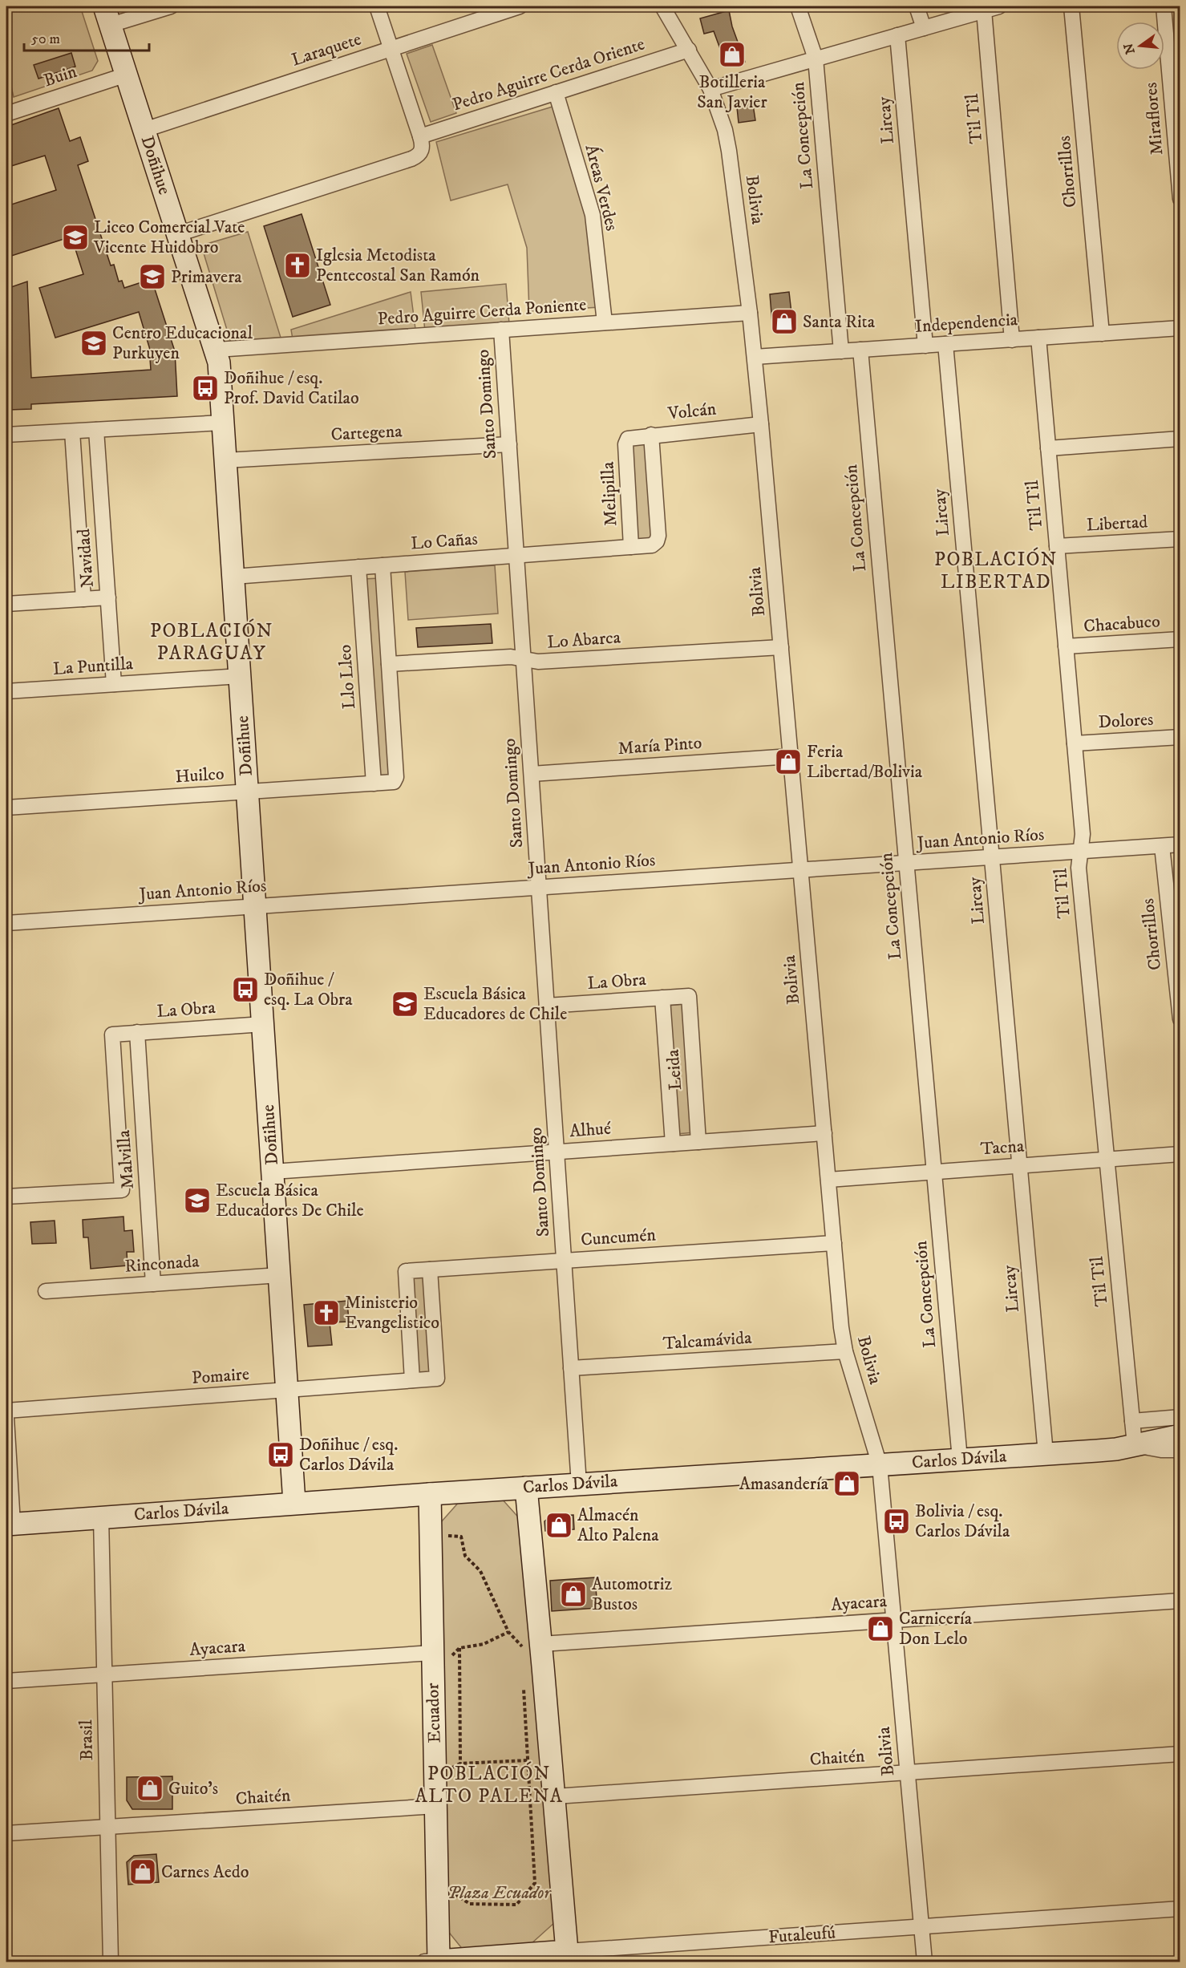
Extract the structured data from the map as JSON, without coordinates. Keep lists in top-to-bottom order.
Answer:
{
  "streets": {
    "street": [
      "Laraquete",
      "Pedro Aguirre Cerda Oriente",
      "Buin",
      "Til Til",
      "Miraflores",
      "Lircay",
      "La Concepción",
      "Doñihue",
      "Chorrillos",
      "Áreas Verdes",
      "Bolivia",
      "Pedro Aguirre Cerda Poniente",
      "Independencia",
      "Santo Domingo",
      "Volcán",
      "Cartegena",
      "Melipilla",
      "Libertad",
      "Lo Cañas",
      "Navidad",
      "Chacabuco",
      "Lo Abarca",
      "La Puntilla",
      "Llo Lleo",
      "Dolores",
      "María Pinto",
      "Huilco",
      "Juan Antonio Ríos",
      "La Obra",
      "Leida",
      "Alhué",
      "Tacna",
      "Malvilla",
      "Cuncumén",
      "Rinconada",
      "Talcamávida",
      "Pomaire",
      "Carlos Dávila",
      "Ayacara",
      "Ecuador",
      "Brasil",
      "Chaitén",
      "Futaleufú"
    ]
  },
  "crossings": [
    ["Laraquete", "Doñihue"],
    ["Pedro Aguirre Cerda Oriente", "Áreas Verdes"],
    ["Pedro Aguirre Cerda Oriente", "Bolivia"],
    ["Buin", "Doñihue"],
    ["Til Til", "Independencia"],
    ["Til Til", "Libertad"],
    ["Til Til", "Chacabuco"],
    ["Til Til", "Dolores"],
    ["Til Til", "Juan Antonio Ríos"],
    ["Til Til", "Tacna"],
    ["Til Til", "Carlos Dávila"],
    ["Lircay", "Independencia"],
    ["Lircay", "Juan Antonio Ríos"],
    ["Lircay", "Tacna"],
    ["Lircay", "Carlos Dávila"],
    ["La Concepción", "Independencia"],
    ["La Concepción", "Juan Antonio Ríos"],
    ["La Concepción", "Tacna"],
    ["La Concepción", "Carlos Dávila"],
    ["Doñihue", "Pedro Aguirre Cerda Poniente"],
    ["Doñihue", "Cartegena"],
    ["Doñihue", "Lo Cañas"],
    ["Doñihue", "La Puntilla"],
    ["Doñihue", "Huilco"],
    ["Doñihue", "Juan Antonio Ríos"],
    ["Doñihue", "La Obra"],
    ["Doñihue", "Alhué"],
    ["Doñihue", "Rinconada"],
    ["Doñihue", "Pomaire"],
    ["Doñihue", "Carlos Dávila"],
    ["Chorrillos", "Independencia"],
    ["Chorrillos", "Juan Antonio Ríos"],
    ["Áreas Verdes", "Pedro Aguirre Cerda Poniente"],
    ["Bolivia", "Pedro Aguirre Cerda Poniente"],
    ["Bolivia", "Independencia"],
    ["Bolivia", "Volcán"],
    ["Bolivia", "Lo Abarca"],
    ["Bolivia", "María Pinto"],
    ["Bolivia", "Juan Antonio Ríos"],
    ["Bolivia", "Alhué"],
    ["Bolivia", "Tacna"],
    ["Bolivia", "Cuncumén"],
    ["Bolivia", "Talcamávida"],
    ["Bolivia", "Carlos Dávila"],
    ["Bolivia", "Ayacara"],
    ["Bolivia", "Chaitén"],
    ["Bolivia", "Futaleufú"],
    ["Pedro Aguirre Cerda Poniente", "Santo Domingo"],
    ["Santo Domingo", "Cartegena"],
    ["Santo Domingo", "Lo Cañas"],
    ["Santo Domingo", "Lo Abarca"],
    ["Santo Domingo", "María Pinto"],
    ["Santo Domingo", "Juan Antonio Ríos"],
    ["Santo Domingo", "La Obra"],
    ["Santo Domingo", "Alhué"],
    ["Santo Domingo", "Cuncumén"],
    ["Santo Domingo", "Talcamávida"],
    ["Santo Domingo", "Carlos Dávila"],
    ["Volcán", "Melipilla"],
    ["Volcán", "Lo Cañas"],
    ["Melipilla", "Lo Cañas"],
    ["Lo Cañas", "Llo Lleo"],
    ["Navidad", "La Puntilla"],
    ["Lo Abarca", "Huilco"],
    ["Llo Lleo", "Huilco"],
    ["La Obra", "Leida"],
    ["La Obra", "Malvilla"],
    ["Leida", "Alhué"],
    ["Malvilla", "Rinconada"],
    ["Cuncumén", "Pomaire"],
    ["Carlos Dávila", "Ecuador"],
    ["Carlos Dávila", "Brasil"],
    ["Ayacara", "Ecuador"],
    ["Ayacara", "Brasil"],
    ["Ecuador", "Chaitén"],
    ["Ecuador", "Futaleufú"],
    ["Brasil", "Chaitén"]
  ],
  "districts": ["POBLACIÓN LIBERTAD", "POBLACIÓN PARAGUAY", "POBLACIÓN ALTO PALENA"],
  "parks": ["Plaza Ecuador"],
  "places": {
    "shop": [
      "Botilleria San Javier",
      "Santa Rita",
      "Feria Libertad/Bolivia",
      "Amasandería",
      "Almacén Alto Palena",
      "Automotriz Bustos",
      "Carnicería Don Lelo",
      "Guito's",
      "Carnes Aedo"
    ],
    "school or university": [
      "Liceo Comercial Vate Vicente Huidobro",
      "Primavera",
      "Centro Educacional Purkuyen",
      "Escuela Básica Educadores de Chile",
      "Escuela Básica Educadores De Chile"
    ],
    "church": ["Iglesia Metodista Pentecostal San Ramón", "Ministerio Evangelistico"],
    "bus stop": [
      "Doñihue / esq. Prof. David Catilao",
      "Doñihue / esq. La Obra",
      "Doñihue / esq. Carlos Dávila",
      "Bolivia / esq. Carlos Dávila"
    ]
  },
  "scale_bar": "50 m",
  "north": "left"
}
